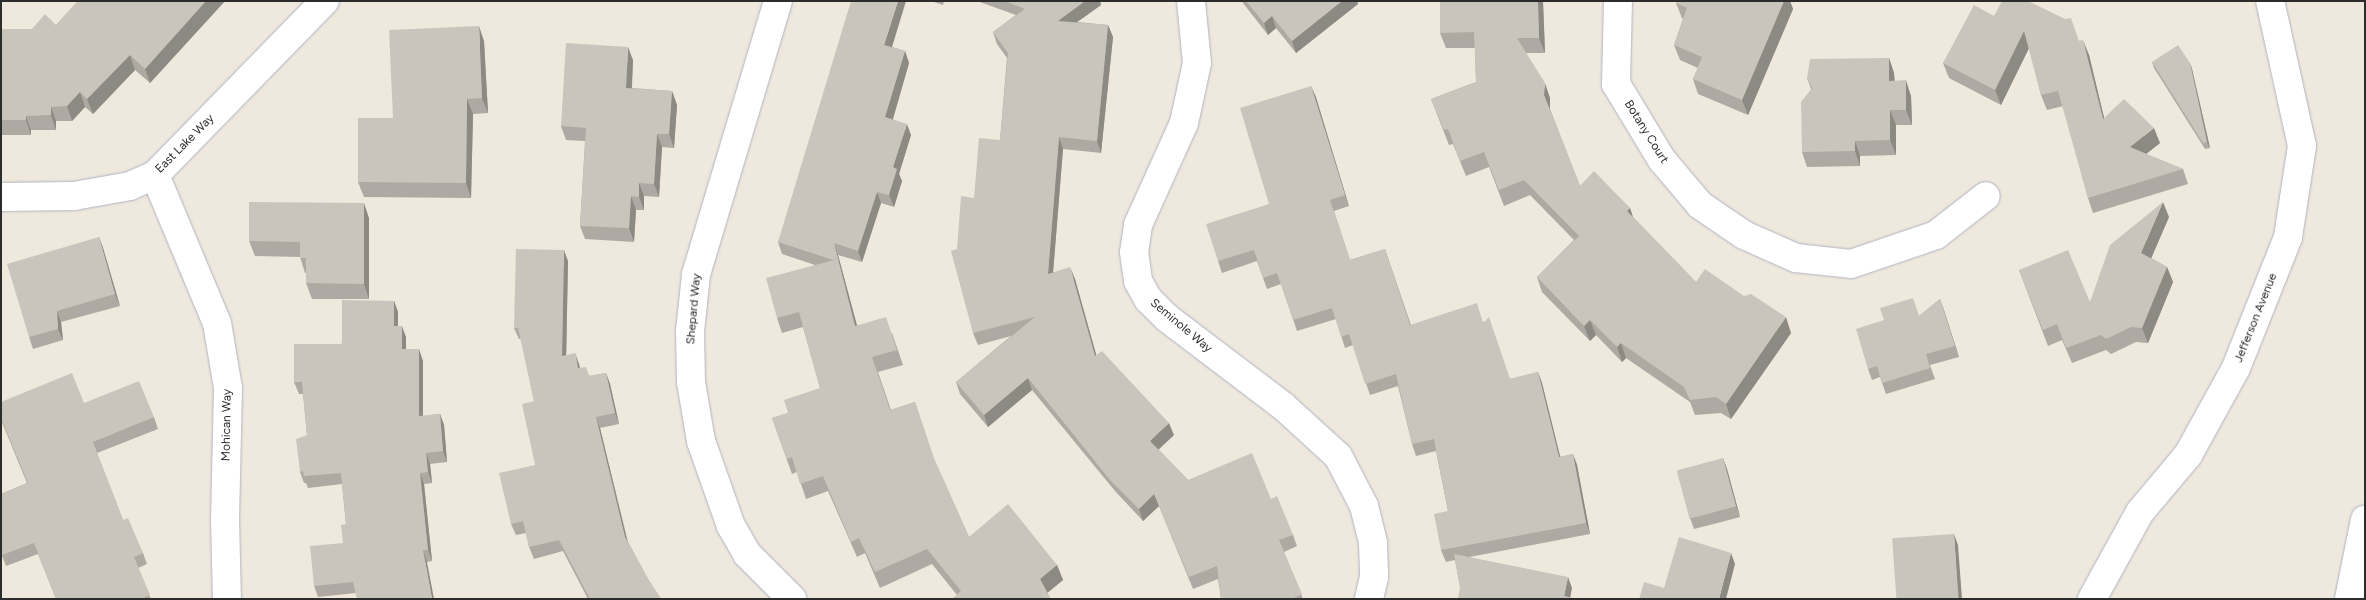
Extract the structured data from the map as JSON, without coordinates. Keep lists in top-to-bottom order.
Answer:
{
  "streets": {
    "street": [
      "Botany Court",
      "East Lake Way",
      "Shepard Way",
      "Jefferson Avenue",
      "Seminole Way",
      "Mohican Way"
    ]
  },
  "crossings": [
    ["East Lake Way", "Mohican Way"]
  ]
}
